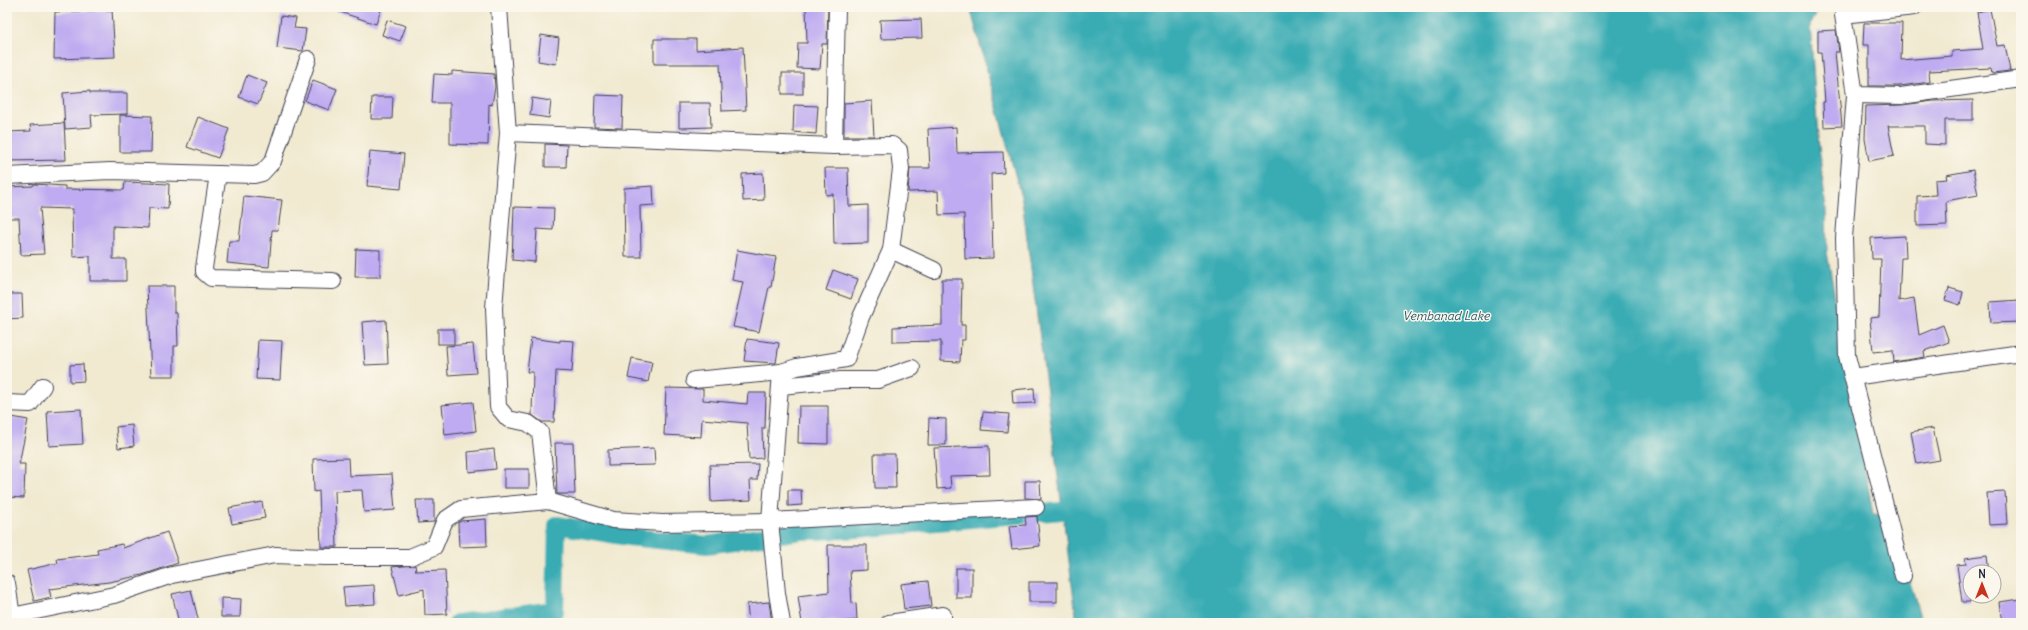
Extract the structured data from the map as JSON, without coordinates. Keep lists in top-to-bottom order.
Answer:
{
  "water": ["Vembanad Lake"],
  "north": "top"
}
